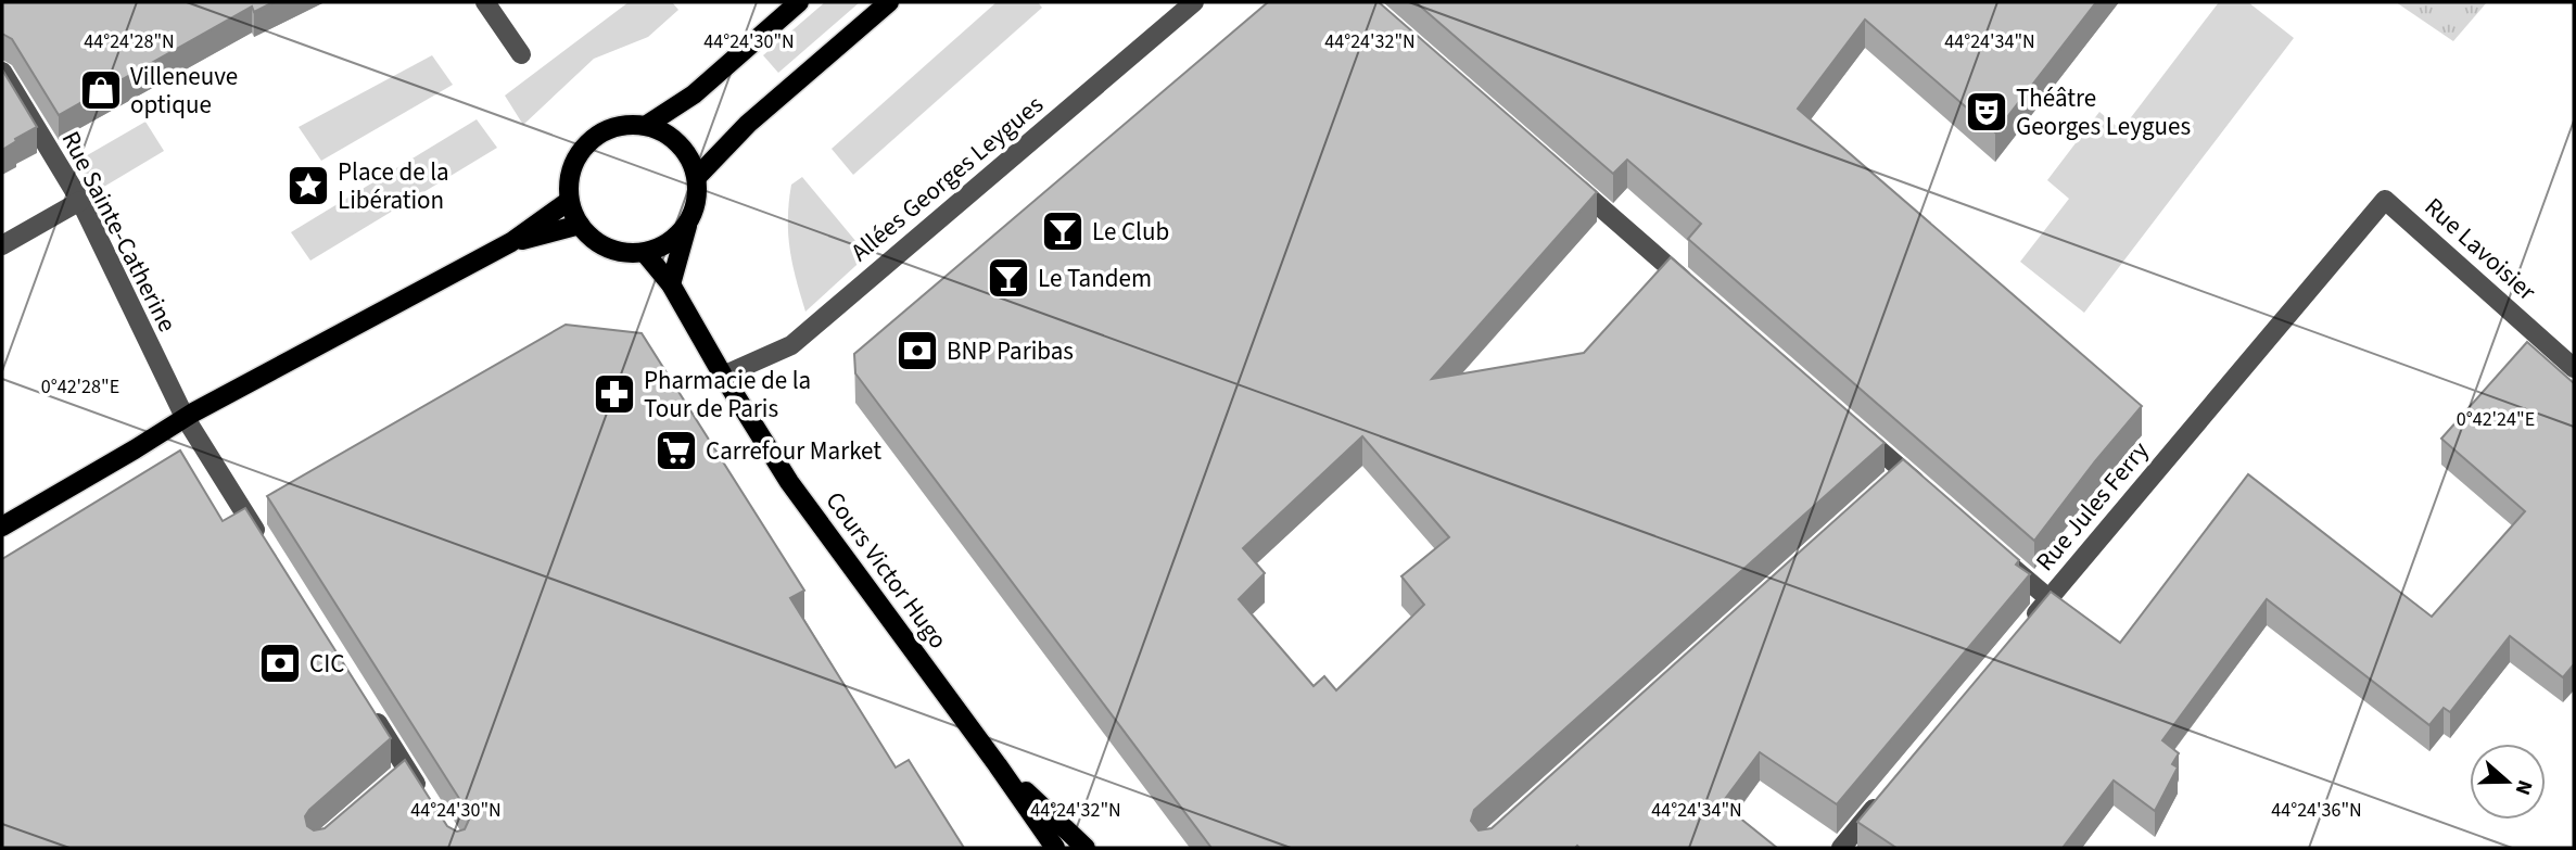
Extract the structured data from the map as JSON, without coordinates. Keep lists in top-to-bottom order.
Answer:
{
  "streets": {
    "main road": ["Cours Victor Hugo"],
    "street": [
      "Allées Georges Leygues",
      "Rue Sainte-Catherine",
      "Rue Lavoisier",
      "Rue Jules Ferry"
    ]
  },
  "crossings": [
    ["Allées Georges Leygues", "Cours Victor Hugo"],
    ["Rue Lavoisier", "Rue Jules Ferry"]
  ],
  "places": {
    "shop": ["Villeneuve optique"],
    "theatre": ["Théâtre Georges Leygues"],
    "place": ["Place de la Libération"],
    "bar": ["Le Club", "Le Tandem"],
    "bank": ["BNP Paribas", "CIC"],
    "pharmacy": ["Pharmacie de la Tour de Paris"],
    "supermarket": ["Carrefour Market"]
  },
  "north": "right",
  "coordinates": [
    "44°24'28\"N",
    "44°24'30\"N",
    "44°24'32\"N",
    "44°24'34\"N",
    "0°42'28\"E",
    "0°42'24\"E",
    "44°24'36\"N"
  ]
}
